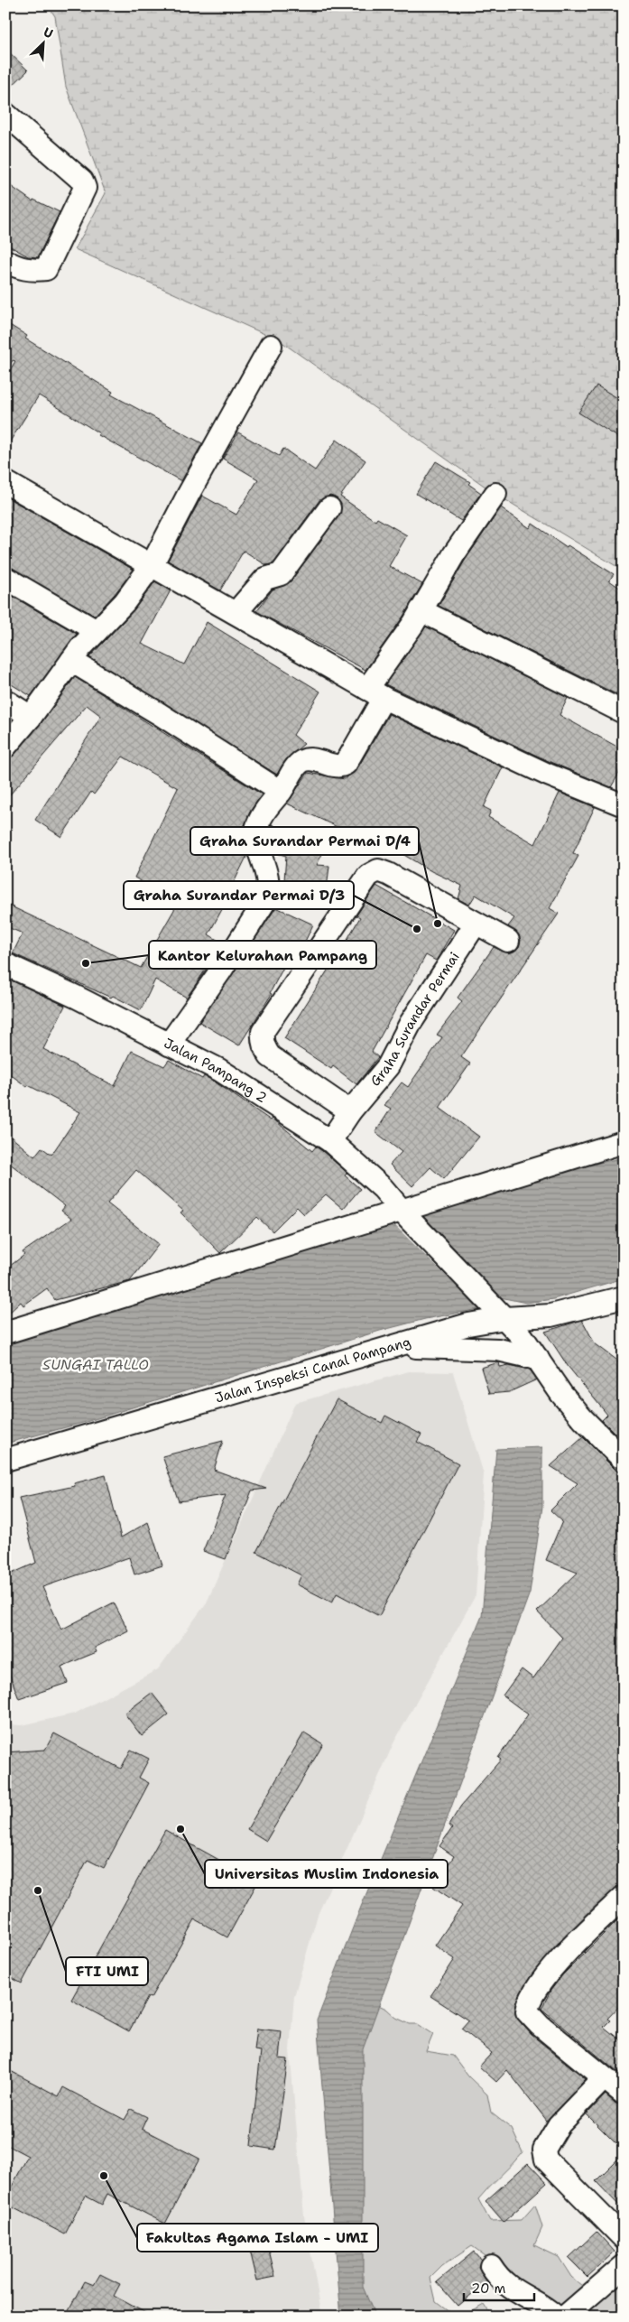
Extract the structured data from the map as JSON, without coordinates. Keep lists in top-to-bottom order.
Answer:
{
  "streets": {
    "street": ["Graha Surandar Permai", "Jalan Pampang 2", "Jalan Inspeksi Canal Pampang"]
  },
  "crossings": [
    ["Graha Surandar Permai", "Jalan Pampang 2"],
    ["Jalan Pampang 2", "Jalan Inspeksi Canal Pampang"]
  ],
  "water": ["SUNGAI TALLO"],
  "places": [
    "Graha Surandar Permai D/4",
    "Graha Surandar Permai D/3",
    "Kantor Kelurahan Pampang",
    "Universitas Muslim Indonesia",
    "FTI UMI",
    "Fakultas Agama Islam - UMI"
  ],
  "scale_bar": "20 m",
  "north": "top right"
}
